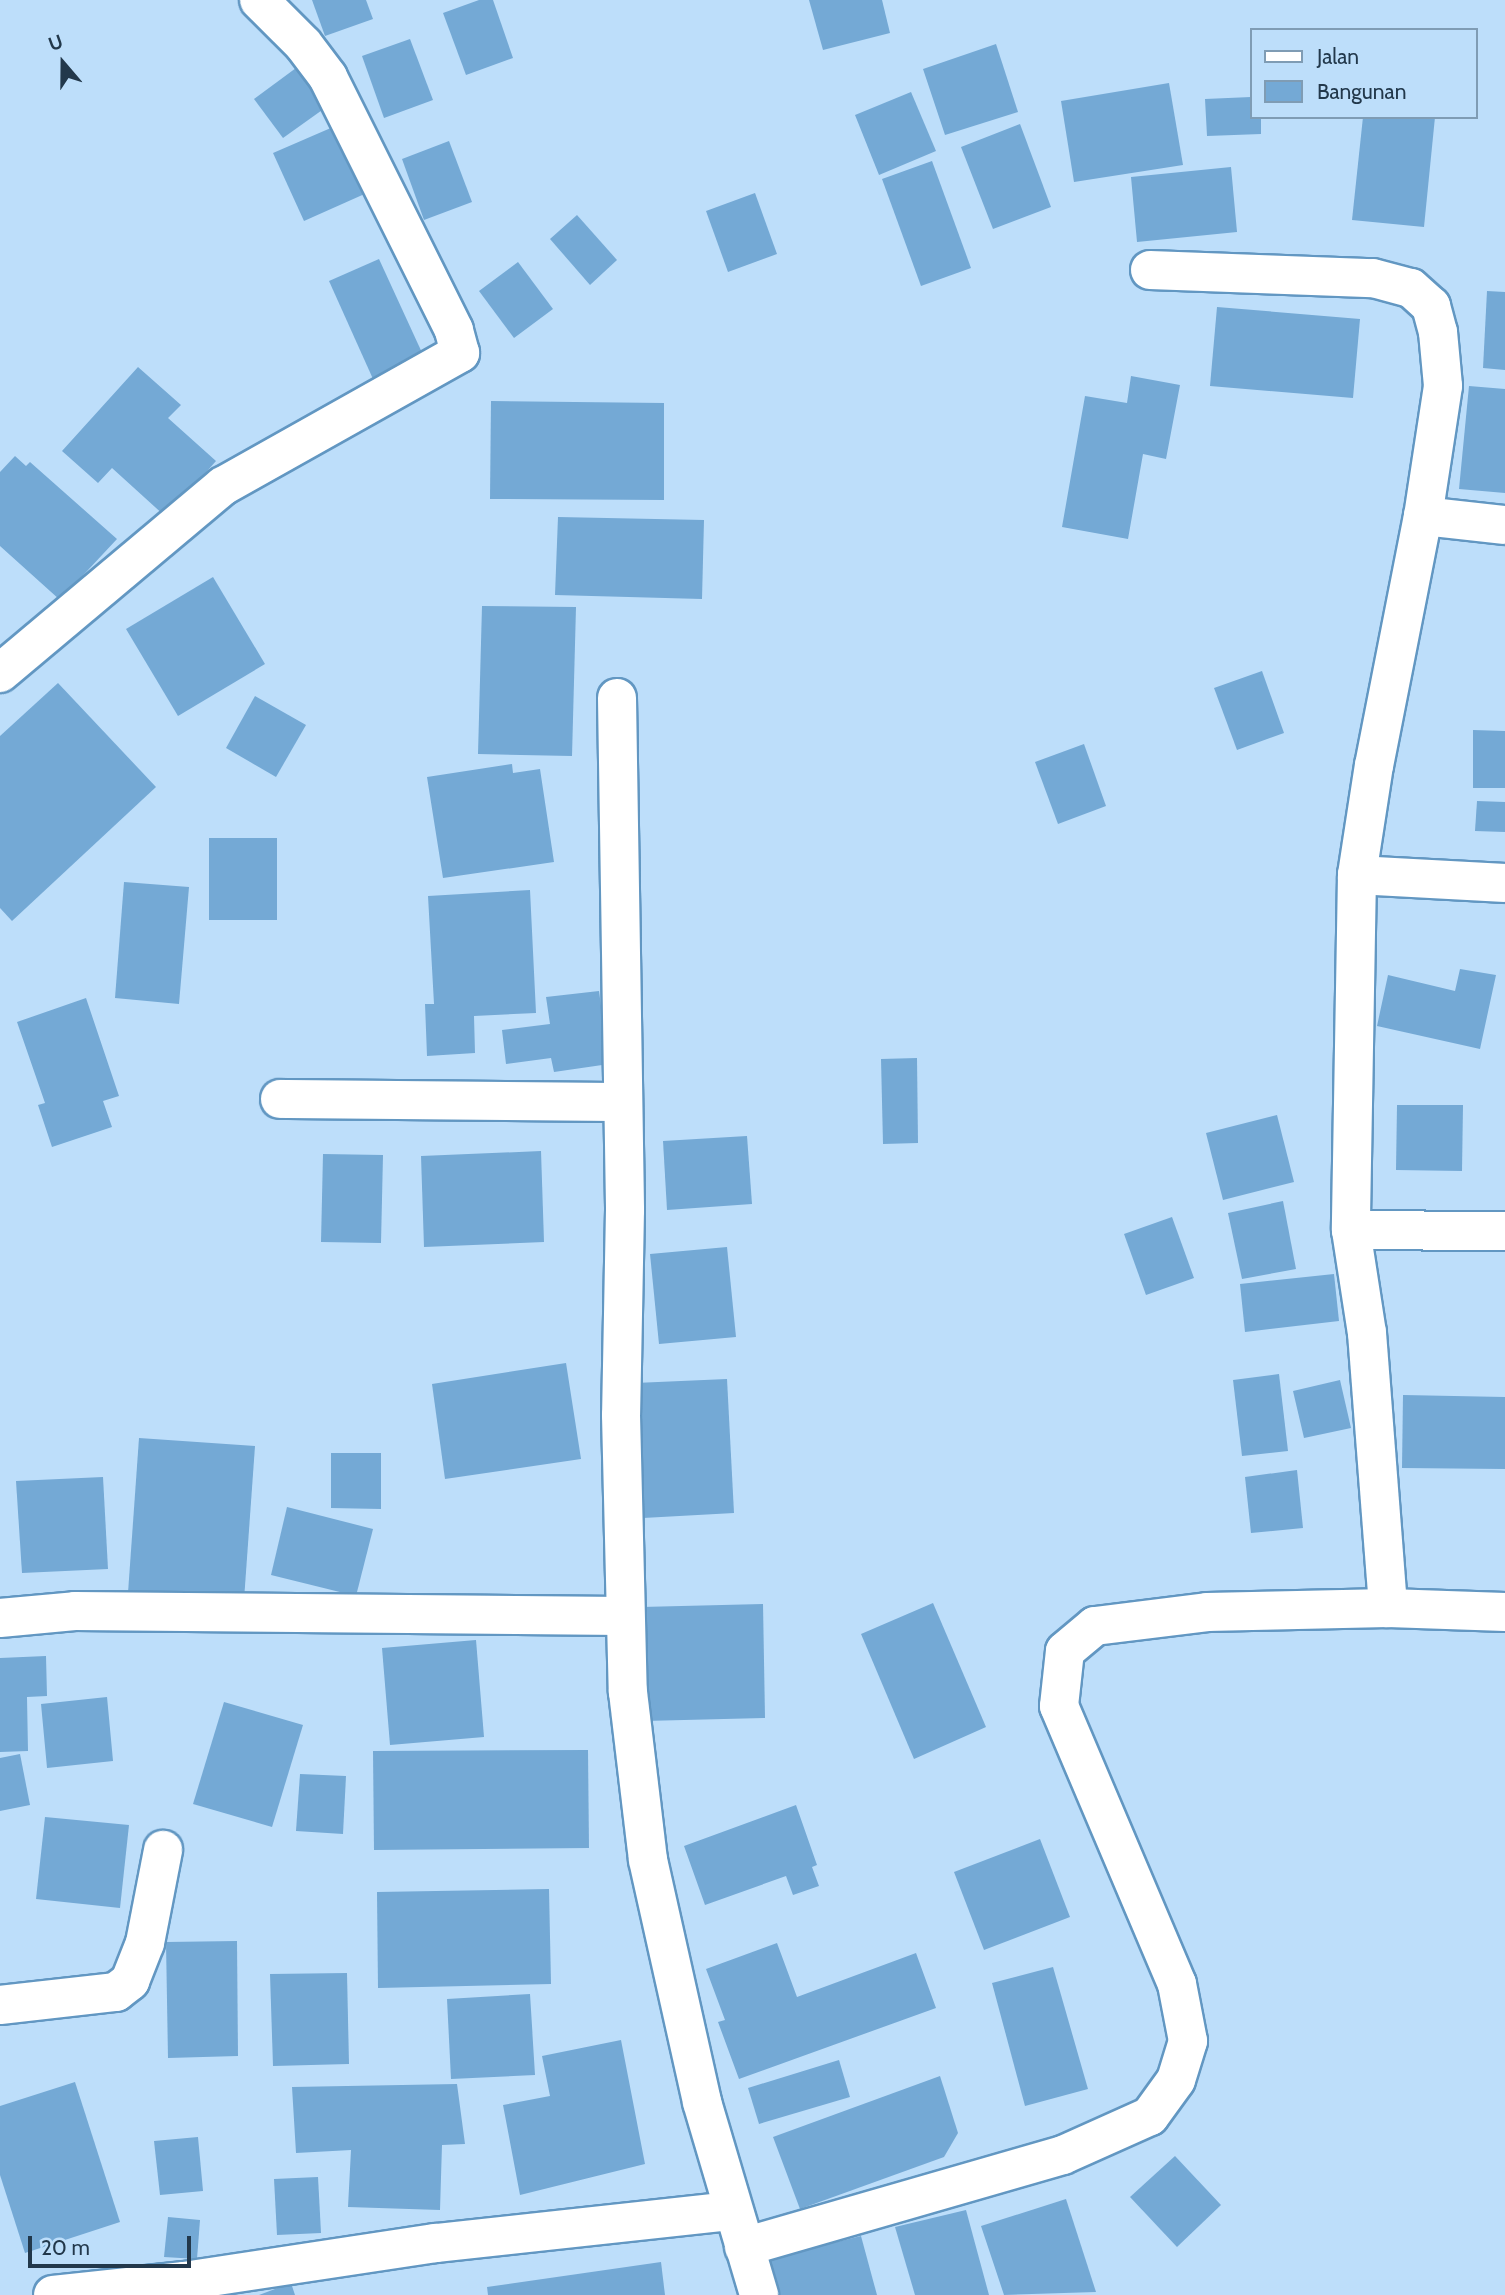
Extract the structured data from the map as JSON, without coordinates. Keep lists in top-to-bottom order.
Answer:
{
  "legend": ["Jalan", "Bangunan"],
  "scale_bar": "20 m",
  "north": "top"
}
